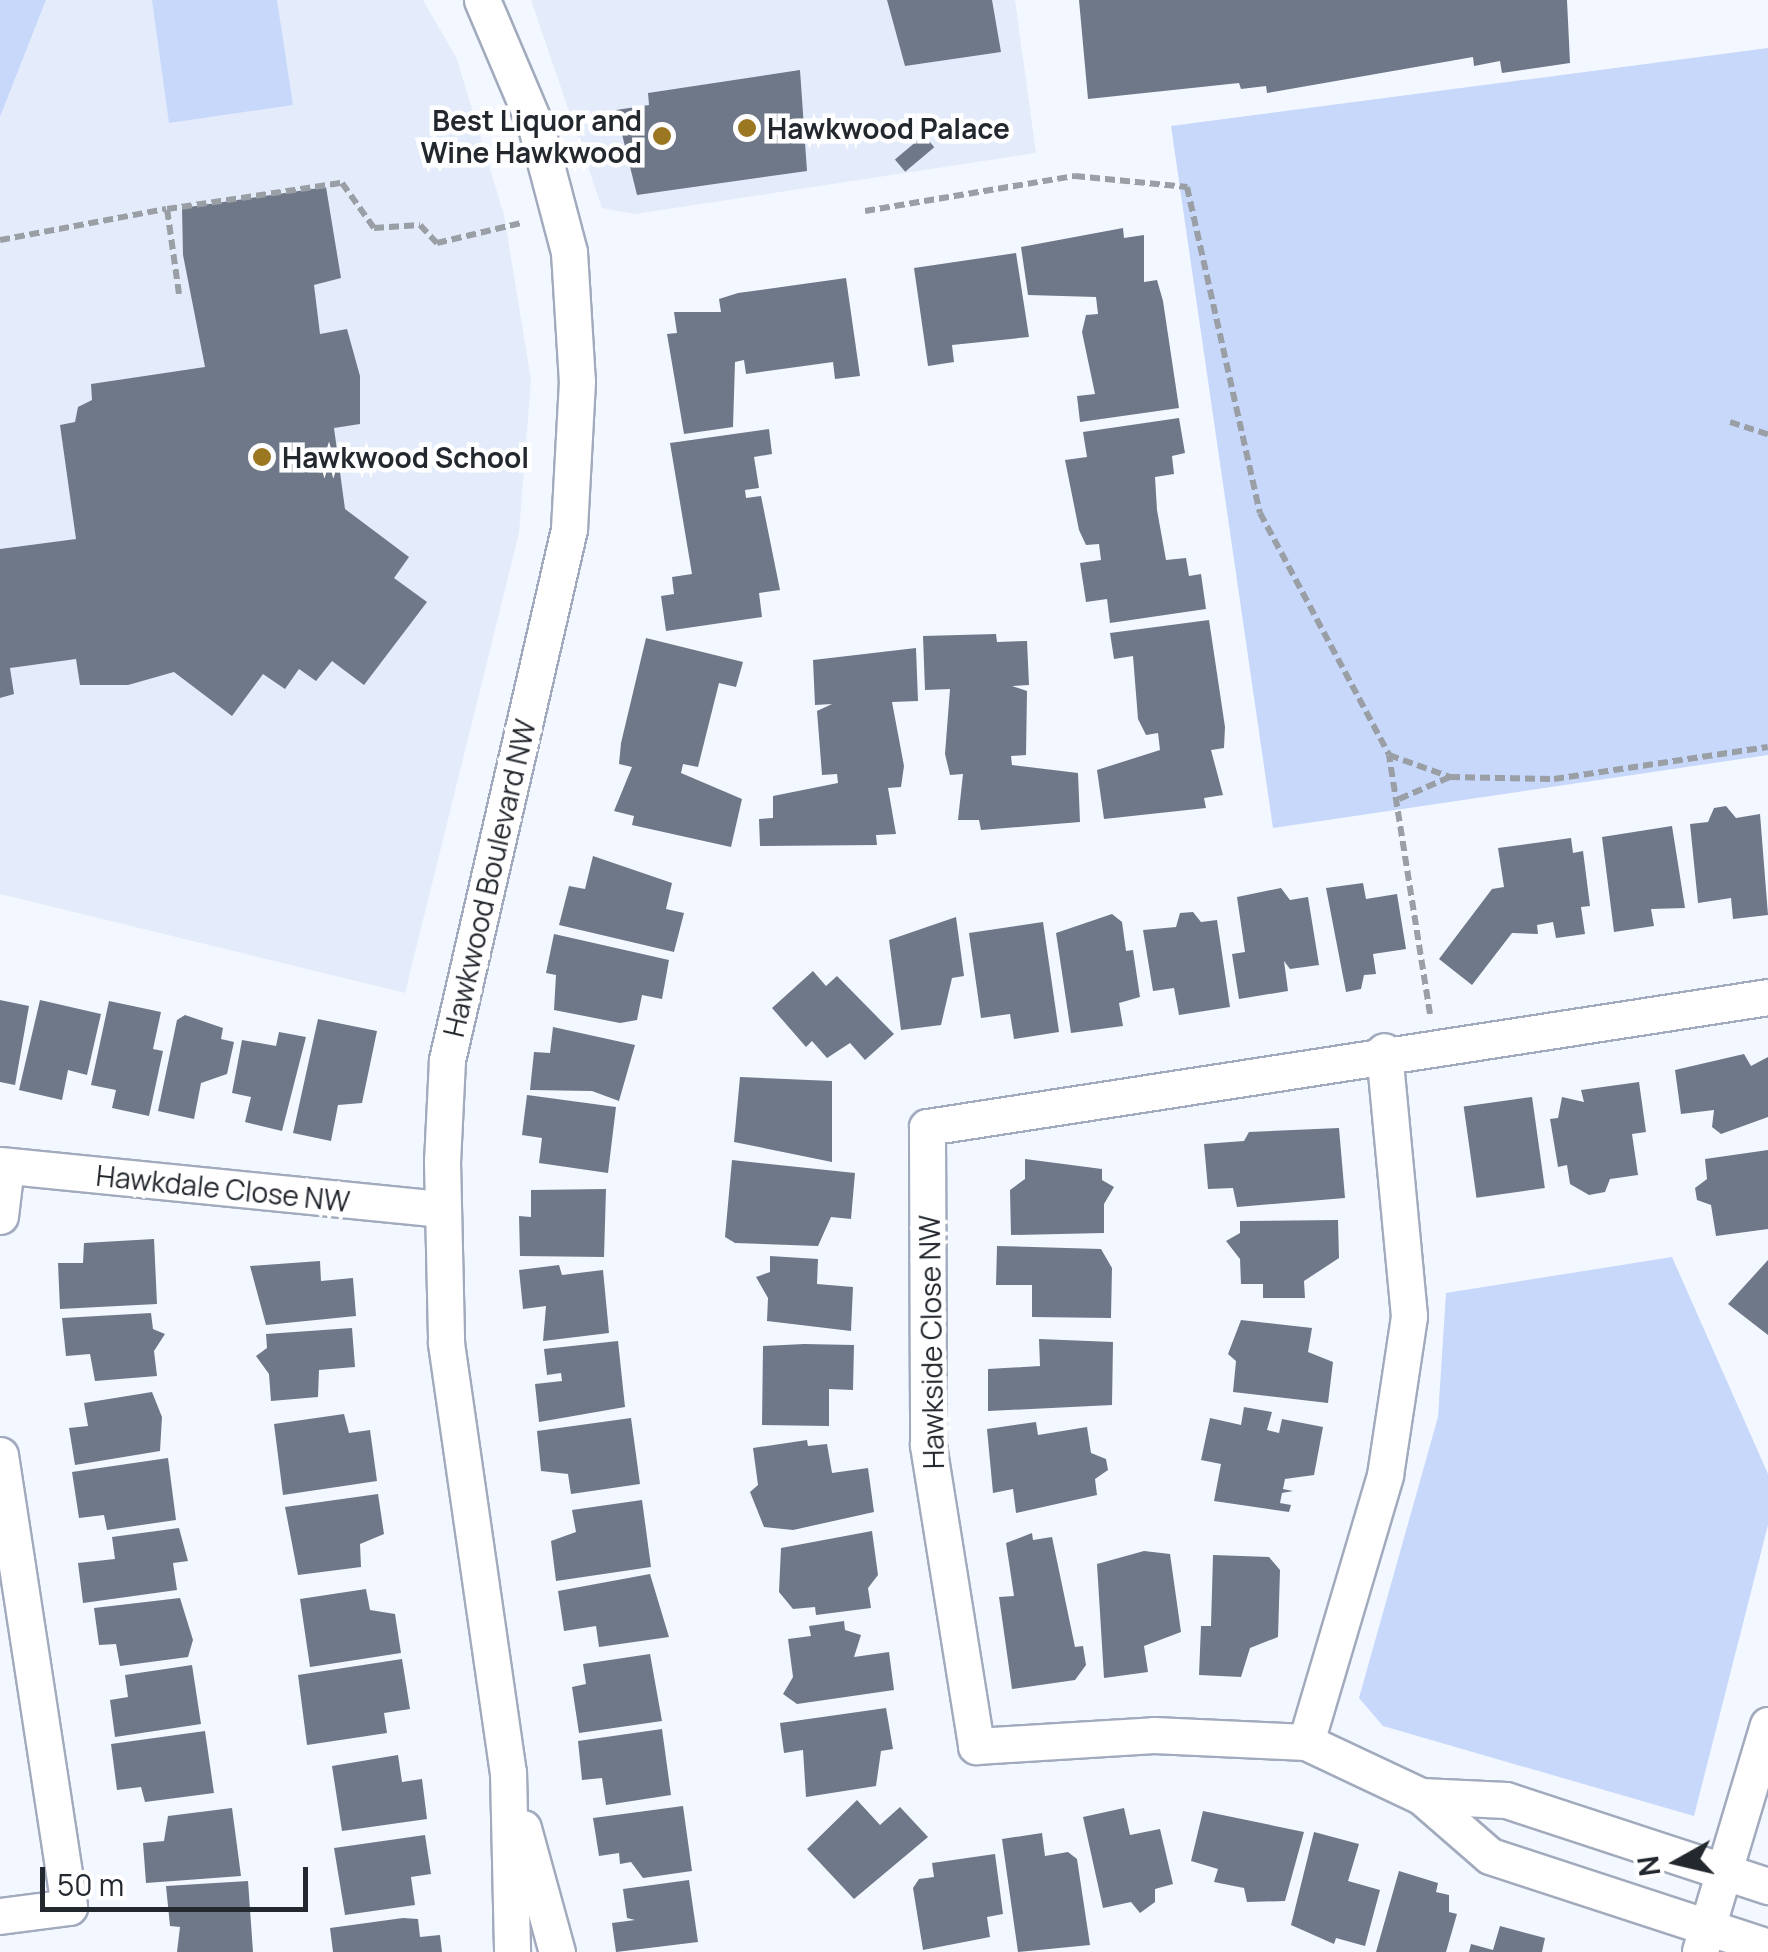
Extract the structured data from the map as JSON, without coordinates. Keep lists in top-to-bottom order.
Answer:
{
  "streets": {
    "street": ["Hawkwood Boulevard NW", "Hawkdale Close NW", "Hawkside Close NW"]
  },
  "crossings": [
    ["Hawkwood Boulevard NW", "Hawkdale Close NW"]
  ],
  "places": ["Hawkwood Palace", "Best Liquor and Wine Hawkwood", "Hawkwood School"],
  "scale_bar": "50 m",
  "north": "left"
}
